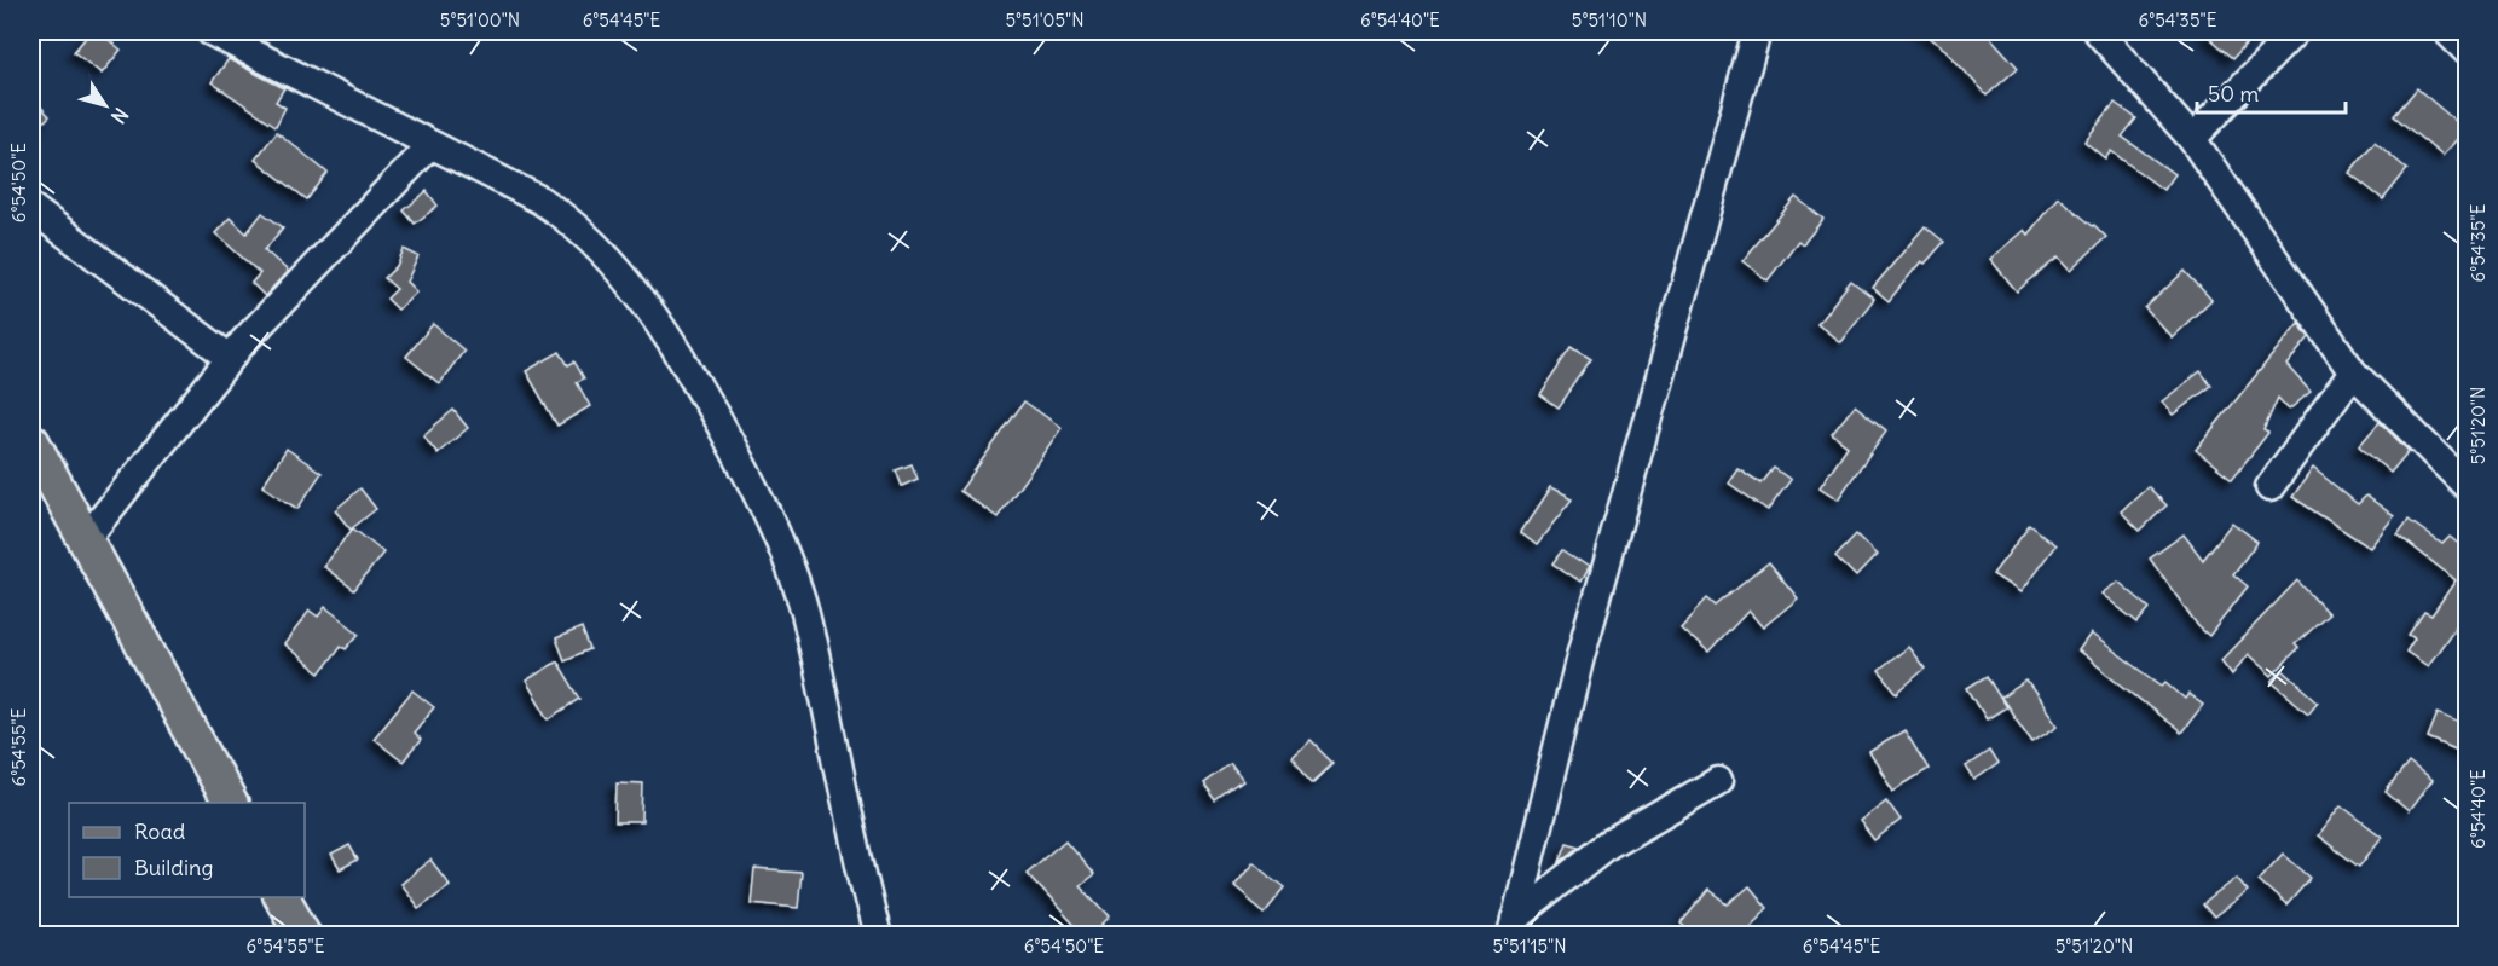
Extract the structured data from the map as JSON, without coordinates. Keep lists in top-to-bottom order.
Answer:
{
  "legend": ["Road", "Building"],
  "scale_bar": "50 m",
  "north": "bottom right",
  "coordinates": [
    "5°51'00\"N",
    "6°54'45\"E",
    "5°51'05\"N",
    "6°54'40\"E",
    "5°51'10\"N",
    "6°54'35\"E",
    "6°54'50\"E",
    "5°51'20\"N",
    "6°54'55\"E",
    "5°51'15\"N"
  ]
}
